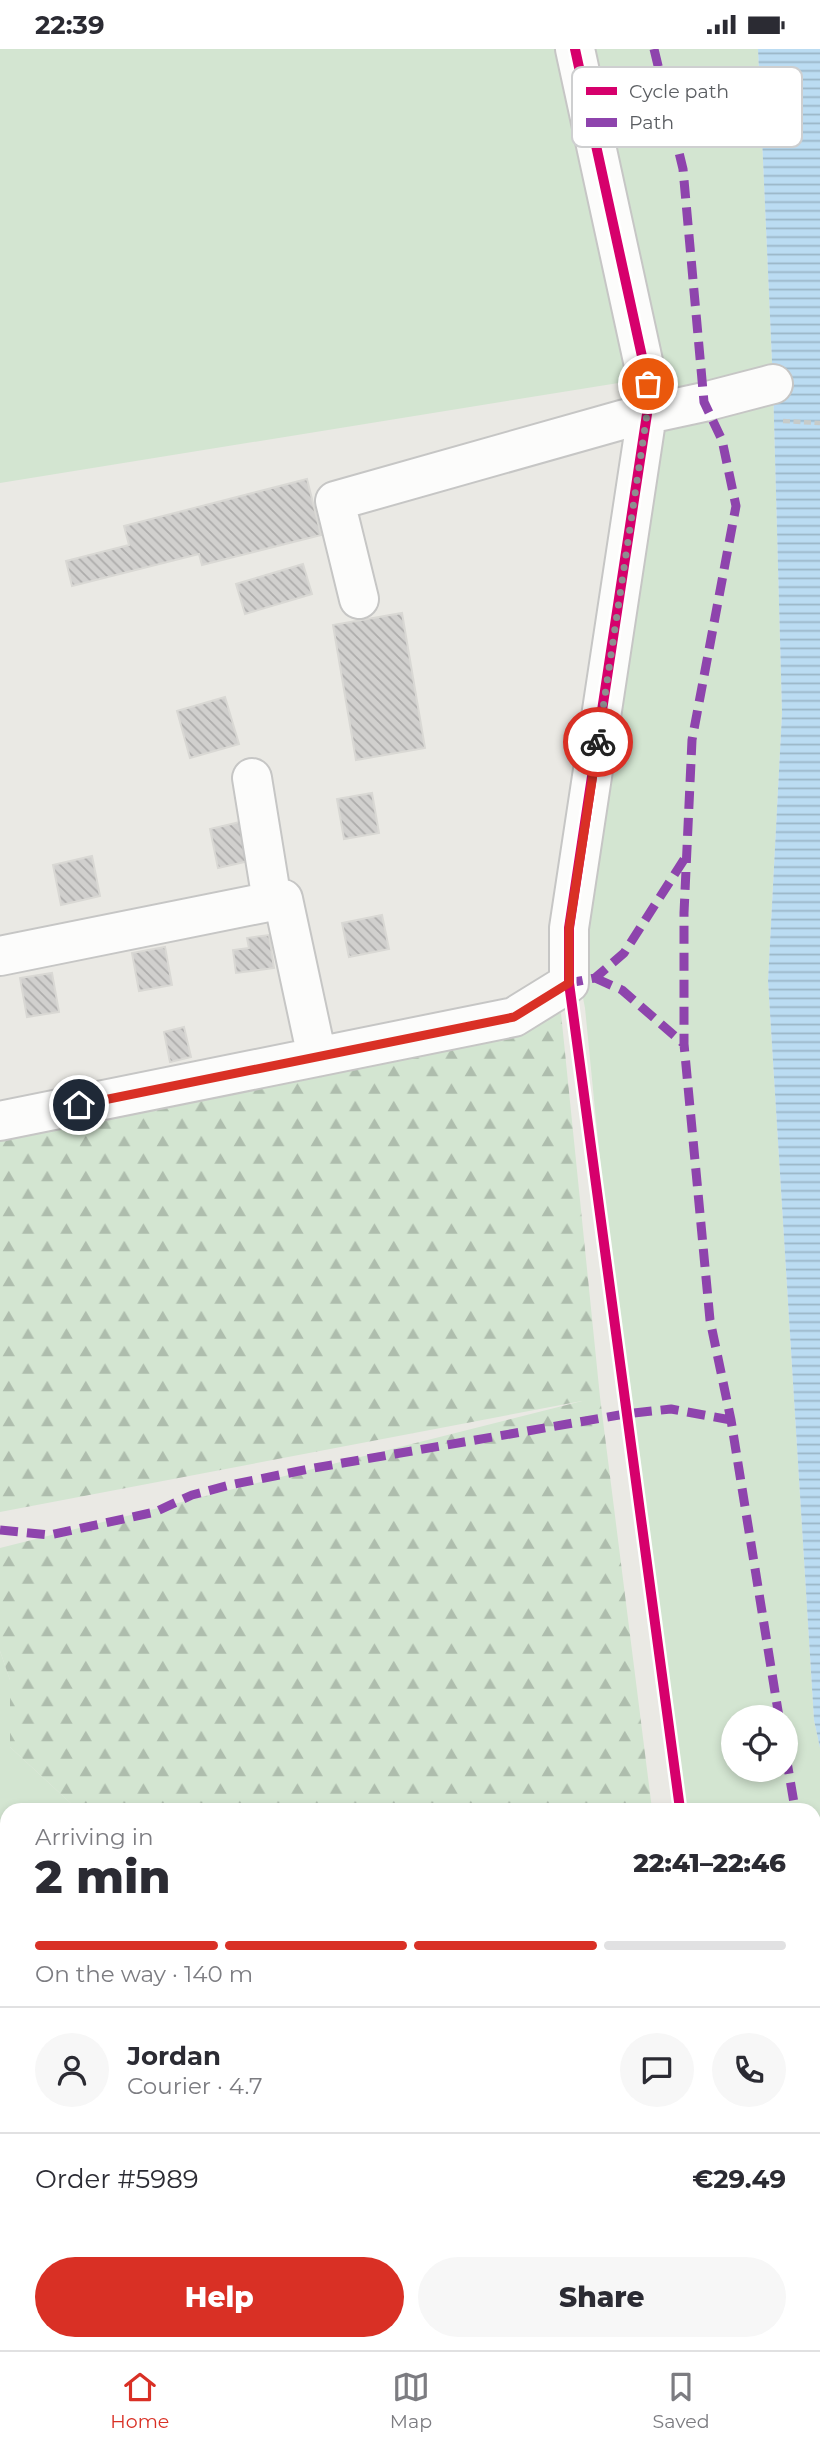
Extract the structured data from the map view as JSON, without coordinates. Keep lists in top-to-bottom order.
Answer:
{
  "legend": ["Cycle path", "Path"],
  "page": {
    "status": "22:39",
    "heading": ["2 min", "Arriving in", "22:41–22:46"],
    "panel": [
      "Jordan",
      "Courier · 4.7",
      "Order #5989",
      "€29.49"
    ],
    "bar": "On the way · 140 m",
    "buttons": ["Help", "Share"],
    "tabs": ["Home", "Map", "Saved"]
  }
}
